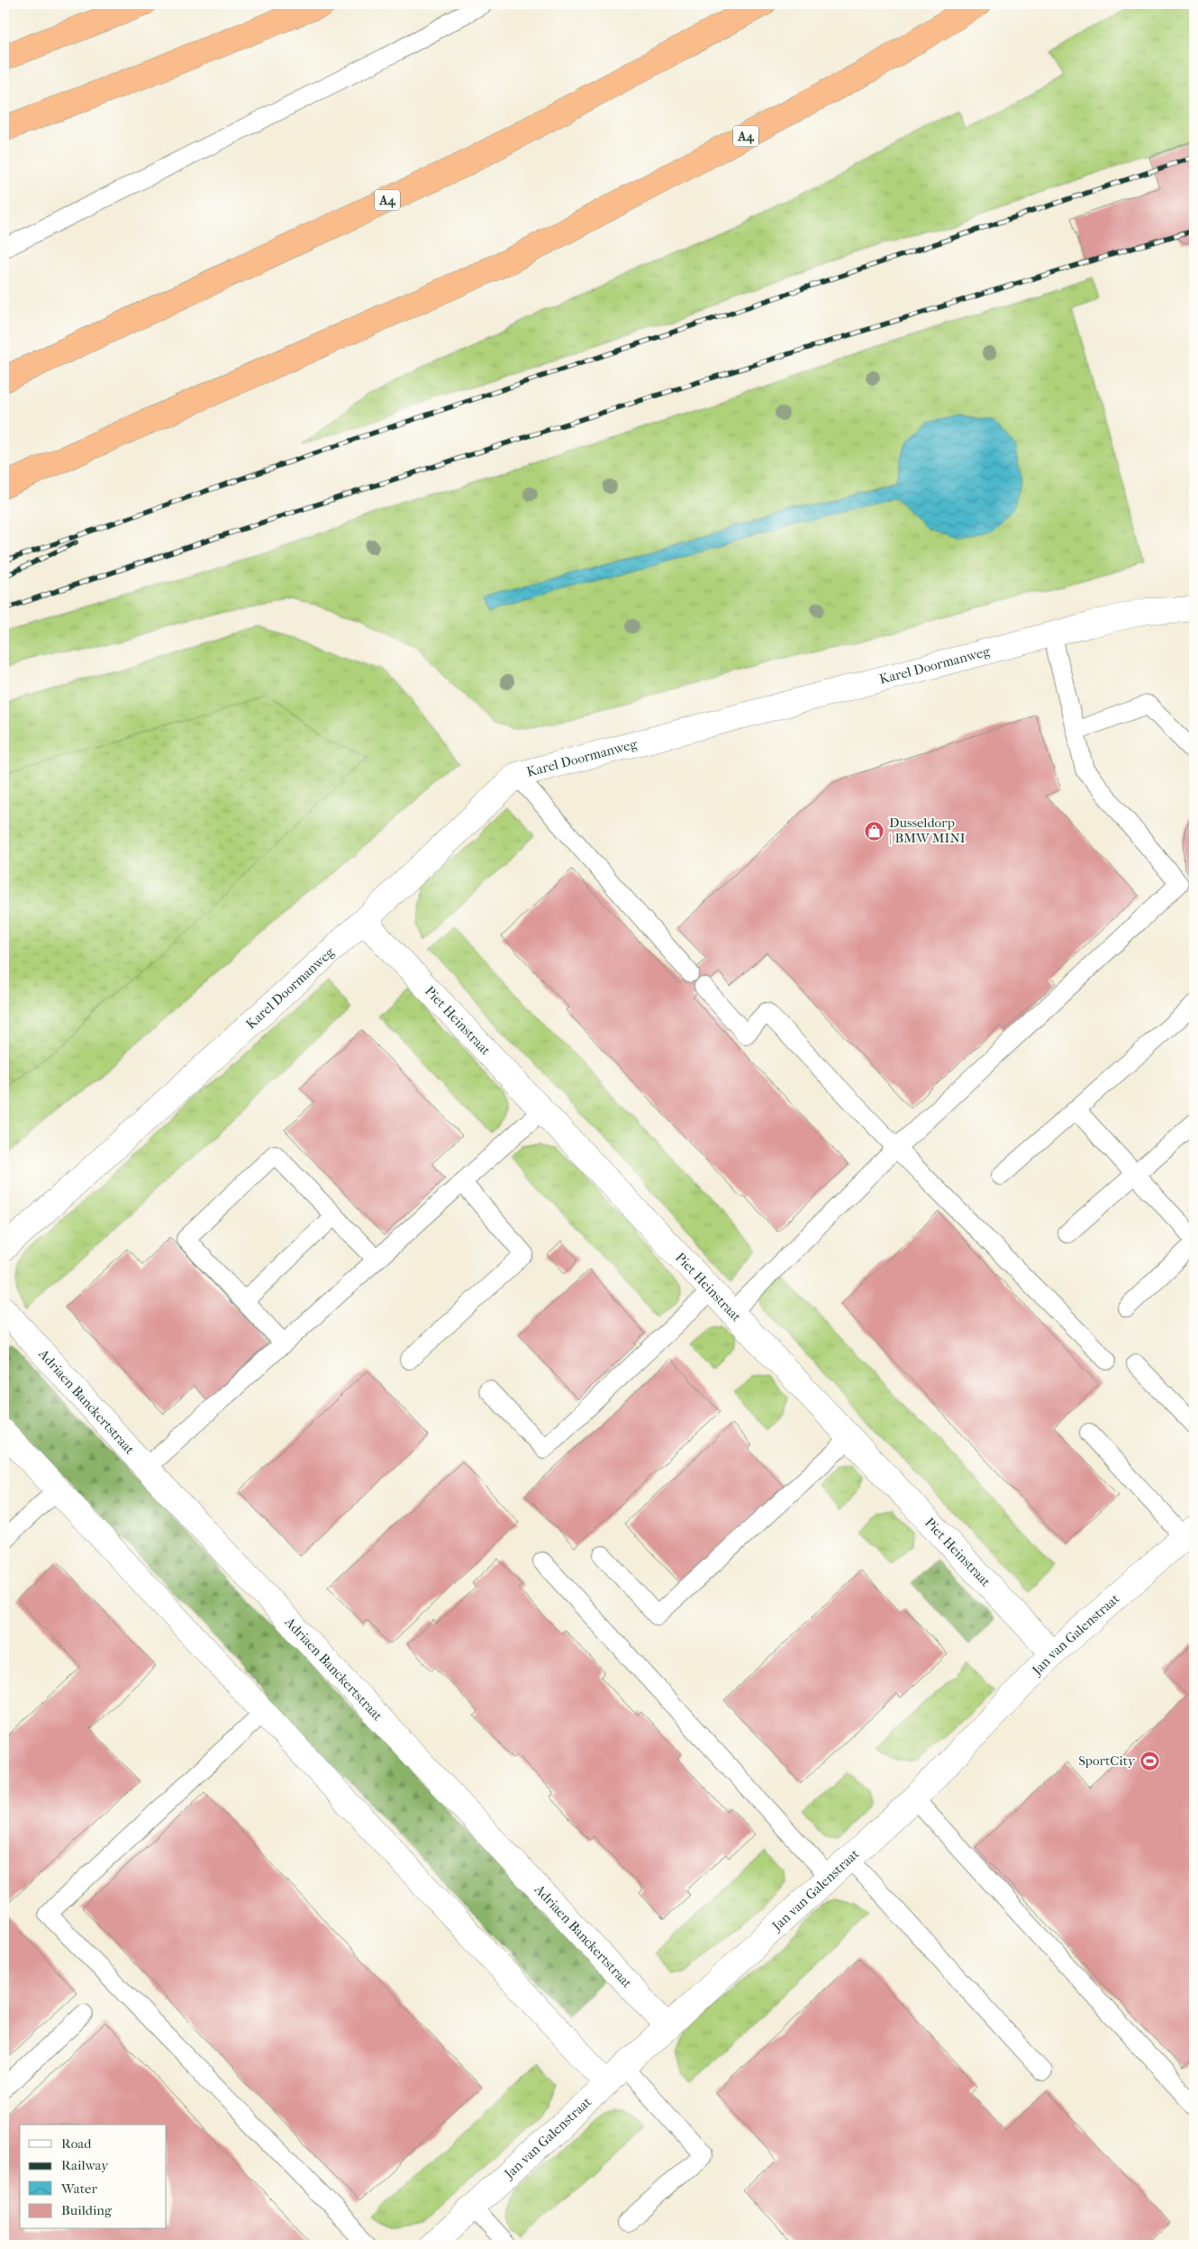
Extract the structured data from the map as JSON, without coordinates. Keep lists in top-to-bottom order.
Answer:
{
  "streets": {
    "highway": ["A4"],
    "street": [
      "Karel Doormanweg",
      "Piet Heinstraat",
      "Adriaen Banckertstraat",
      "Jan van Galenstraat"
    ]
  },
  "crossings": [
    ["Karel Doormanweg", "Piet Heinstraat"],
    ["Piet Heinstraat", "Jan van Galenstraat"],
    ["Adriaen Banckertstraat", "Jan van Galenstraat"]
  ],
  "places": {
    "shop": ["Dusseldorp | BMW MINI"],
    "sports": ["SportCity"]
  },
  "legend": [
    "Road",
    "Railway",
    "Water",
    "Building"
  ]
}
